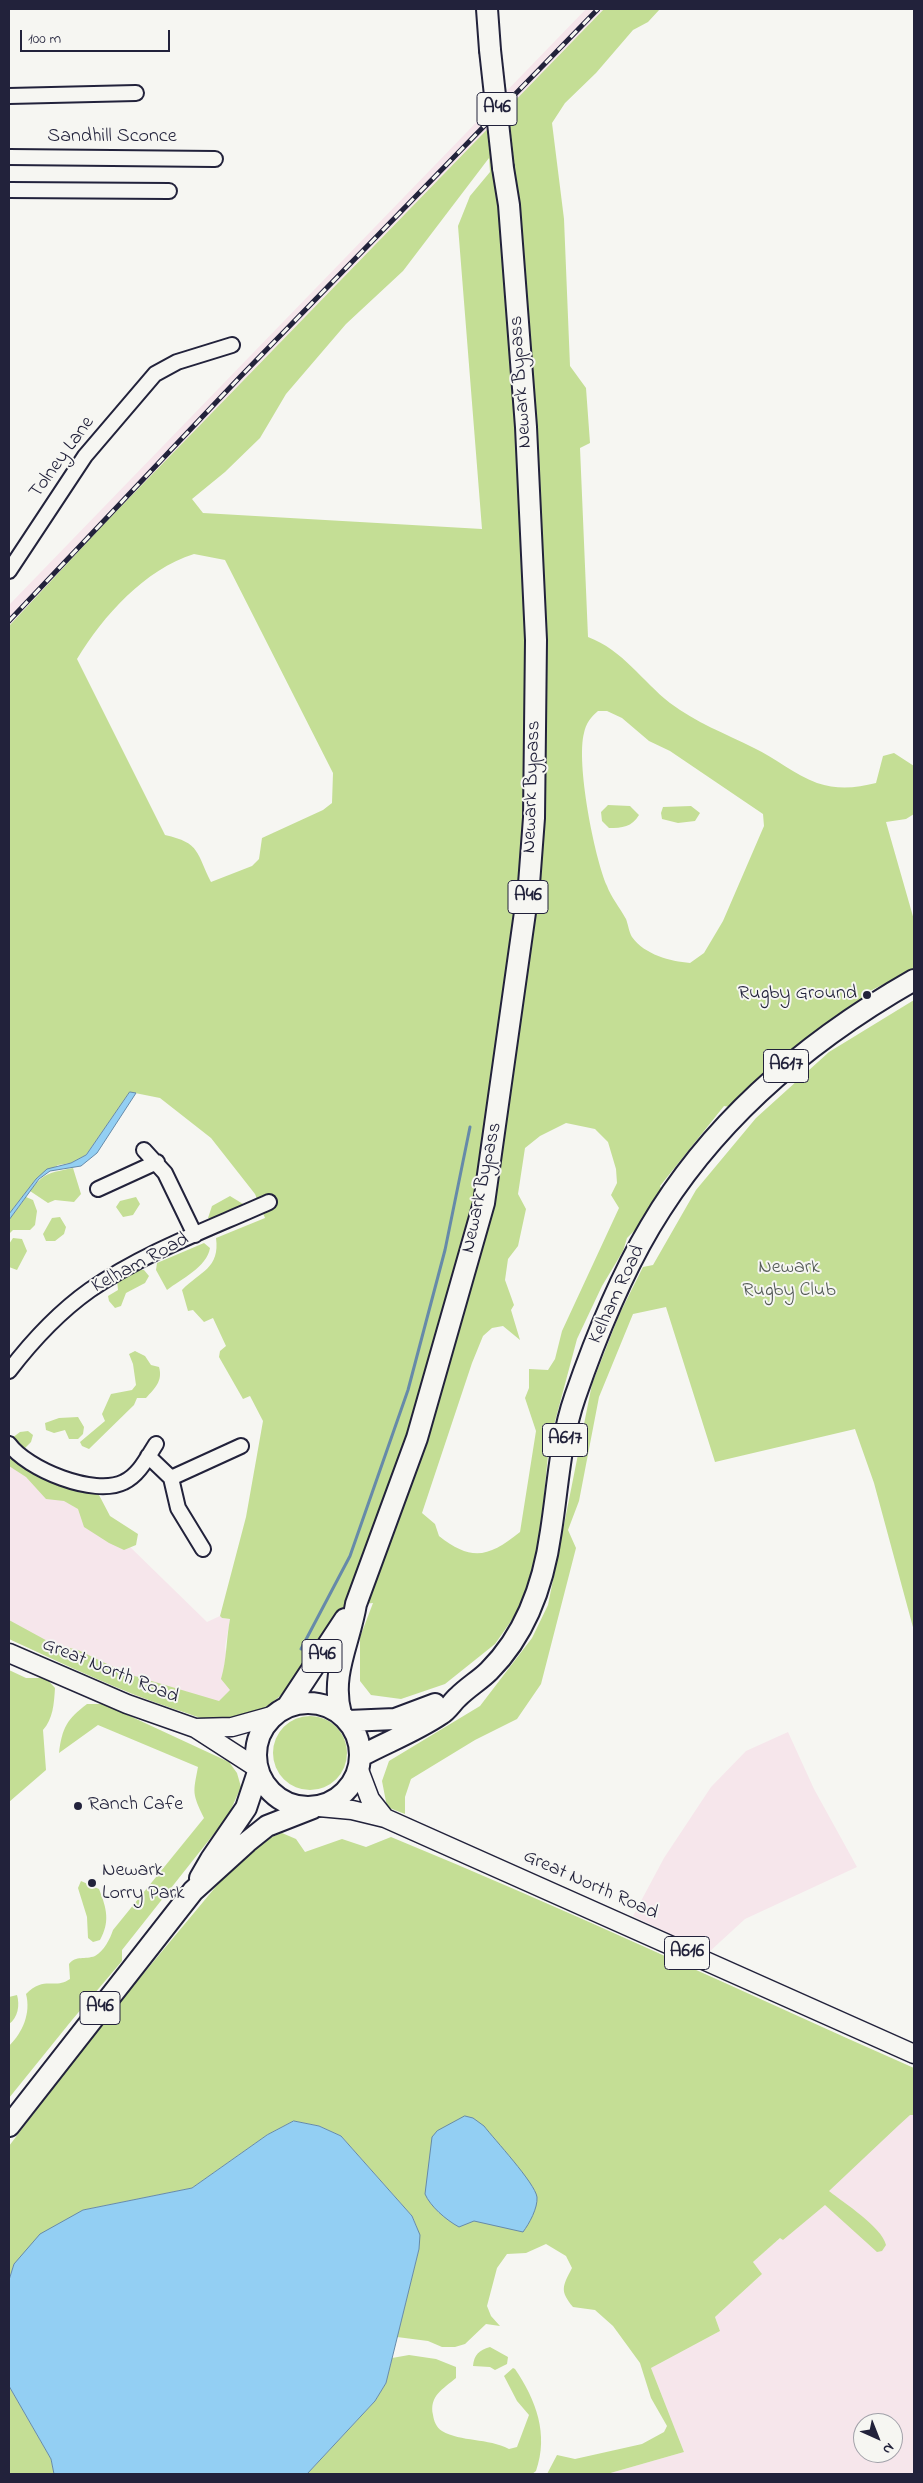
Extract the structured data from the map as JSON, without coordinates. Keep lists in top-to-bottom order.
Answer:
{
  "streets": {
    "highway": [
      "A46",
      "Newark Bypass",
      "A617",
      "Kelham Road"
    ],
    "main road": ["Great North Road", "A616"],
    "street": ["Sandhill Sconce", "Tolney Lane"]
  },
  "crossings": [
    ["A46", "Newark Bypass"],
    ["A46", "Kelham Road"],
    ["A46", "Great North Road"],
    ["Newark Bypass", "Kelham Road"],
    ["Newark Bypass", "Great North Road"],
    ["Kelham Road", "Great North Road"]
  ],
  "parks": ["Newark Rugby Club"],
  "places": ["Rugby Ground", "Ranch Cafe", "Newark Lorry Park"],
  "scale_bar": "100 m",
  "north": "bottom right"
}
